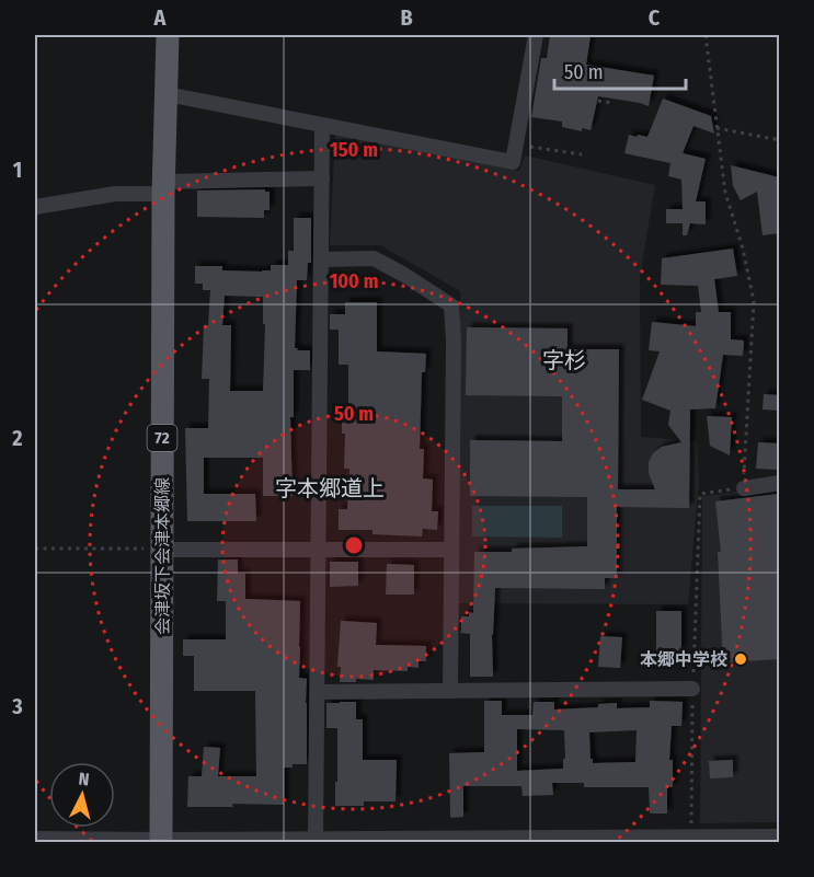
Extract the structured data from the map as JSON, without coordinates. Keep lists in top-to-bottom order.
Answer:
{
  "streets": {
    "main road": ["72", "会津坂下会津本郷線"]
  },
  "districts": ["字杉", "字本郷道上"],
  "places": ["本郷中学校"],
  "scale_bar": "50 m",
  "north": "top",
  "grid": {
    "columns": ["A", "B", "C"],
    "rows": ["1", "2", "3"]
  },
  "rings": ["150 m", "100 m", "50 m"]
}
